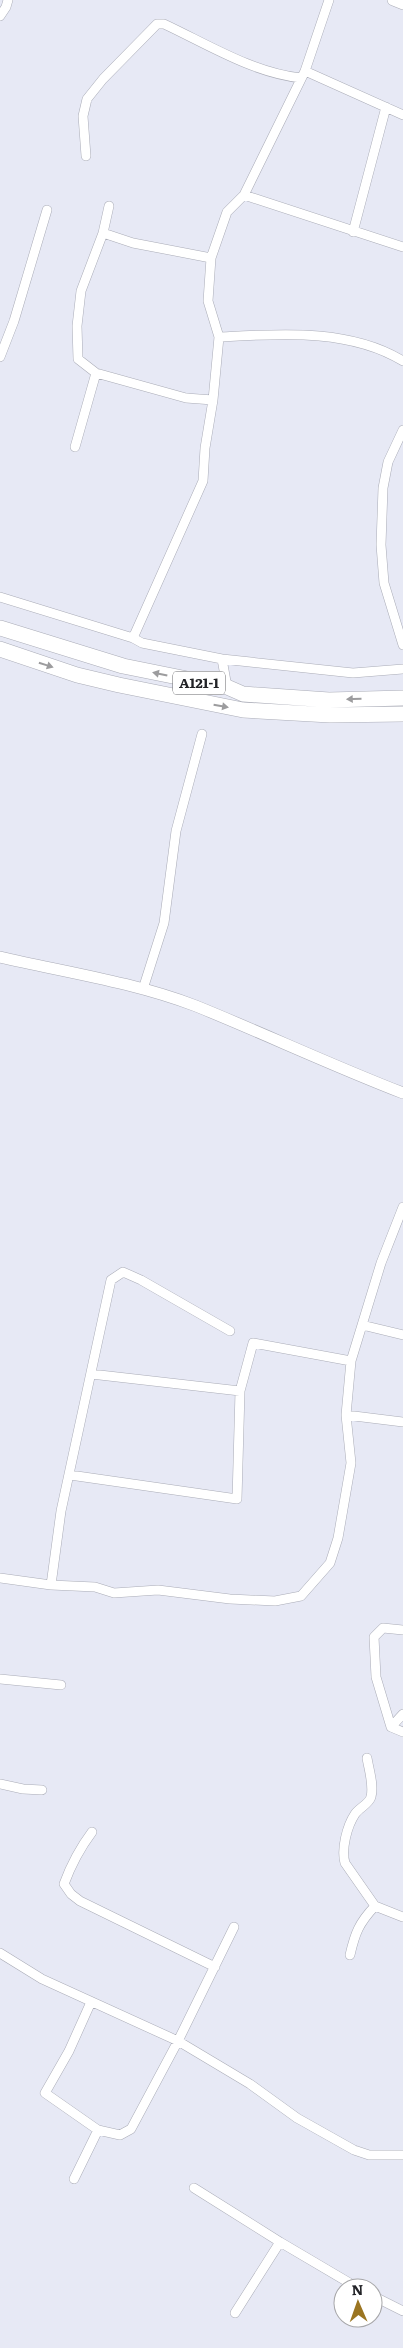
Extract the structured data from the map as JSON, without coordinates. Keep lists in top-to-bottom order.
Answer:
{
  "streets": {
    "highway": ["A121-1"]
  },
  "north": "top"
}
